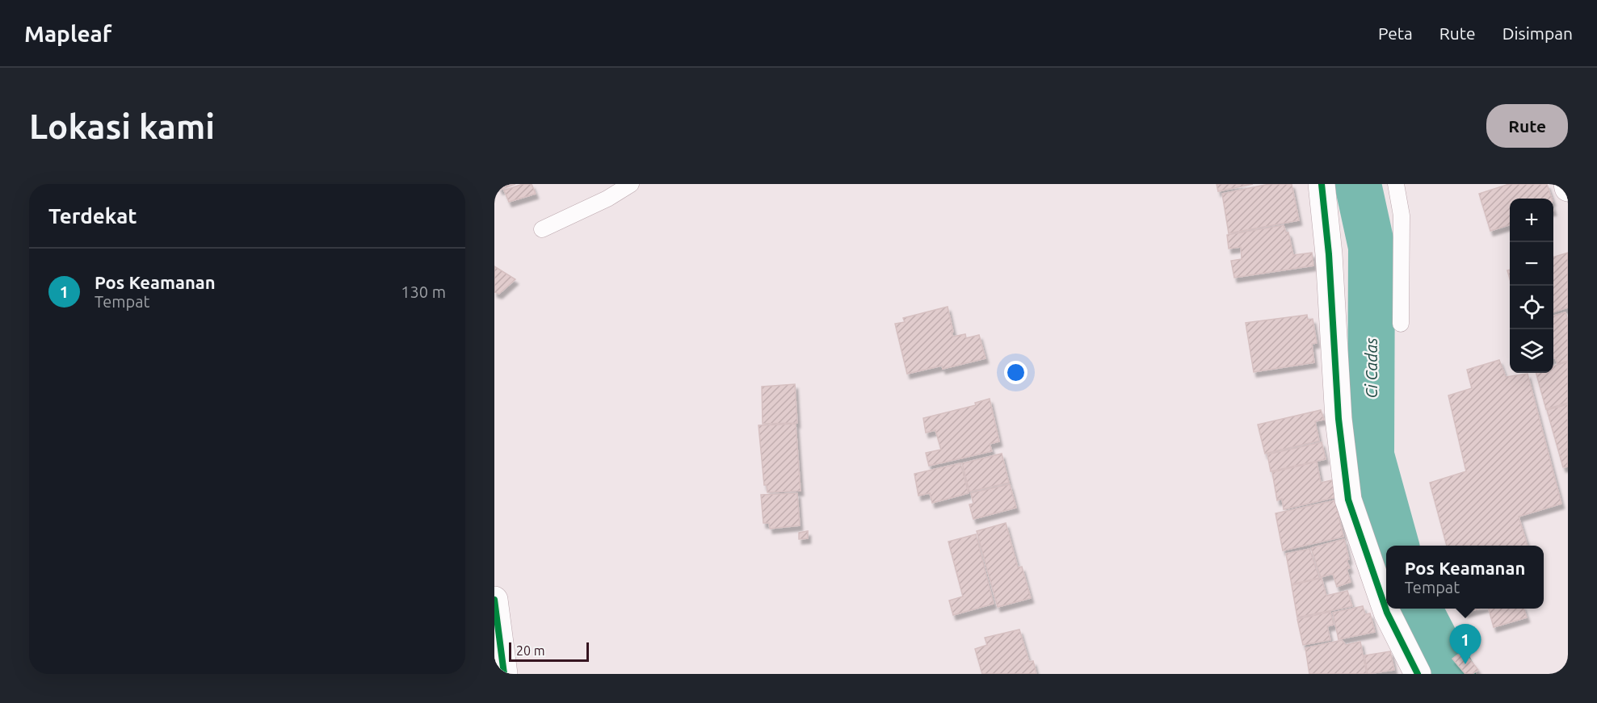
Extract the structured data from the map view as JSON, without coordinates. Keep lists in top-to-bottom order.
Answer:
{
  "water": ["Ci Cadas"],
  "scale_bar": "20 m",
  "page": {
    "header": "Mapleaf",
    "nav": ["Peta", "Rute", "Disimpan"],
    "buttons": "Rute",
    "title": "Lokasi kami",
    "heading": "Terdekat",
    "map_buttons": ["+", "−"],
    "list": [
      {
        "mark": "1",
        "name": "Pos Keamanan",
        "note": "Tempat",
        "value": "130 m"
      }
    ],
    "popup": ["Pos Keamanan", "Tempat"],
    "pins": "1",
    "scale": "20 m"
  }
}
